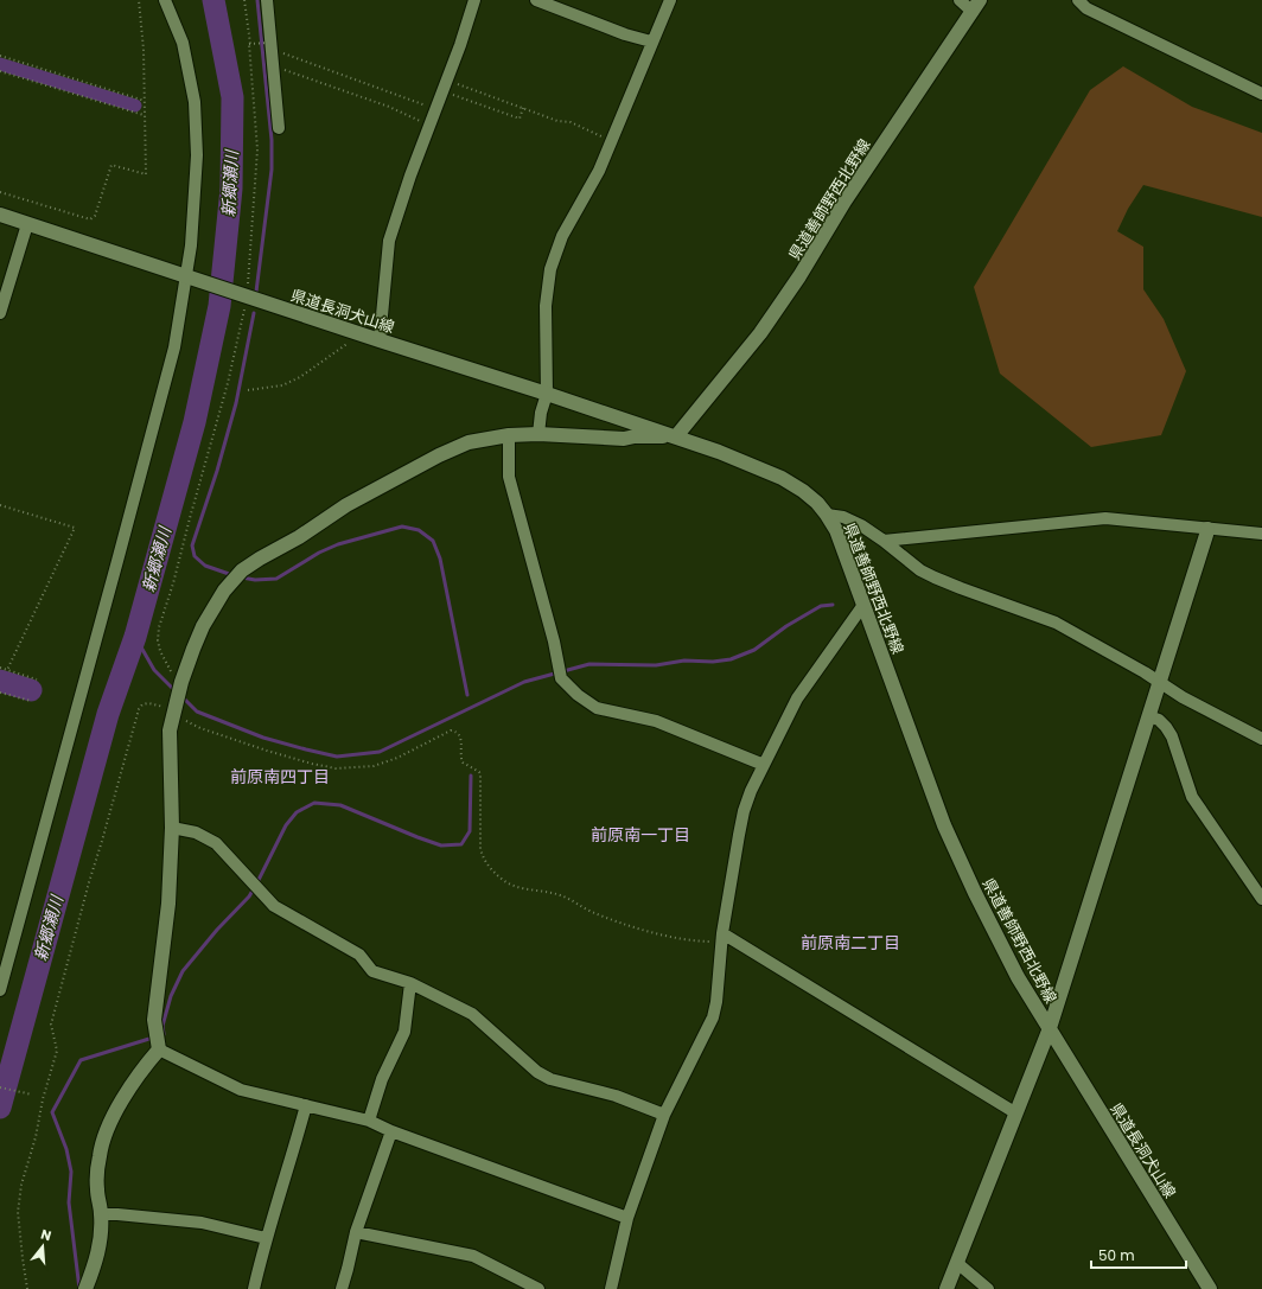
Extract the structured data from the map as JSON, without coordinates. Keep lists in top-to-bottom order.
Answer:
{
  "streets": {
    "main road": ["県道善師野西北野線", "県道長洞犬山線"]
  },
  "crossings": [
    ["県道善師野西北野線", "県道長洞犬山線"]
  ],
  "districts": ["前原南四丁目", "前原南一丁目", "前原南二丁目"],
  "water": ["新郷瀬川"],
  "scale_bar": "50 m",
  "north": "top"
}
